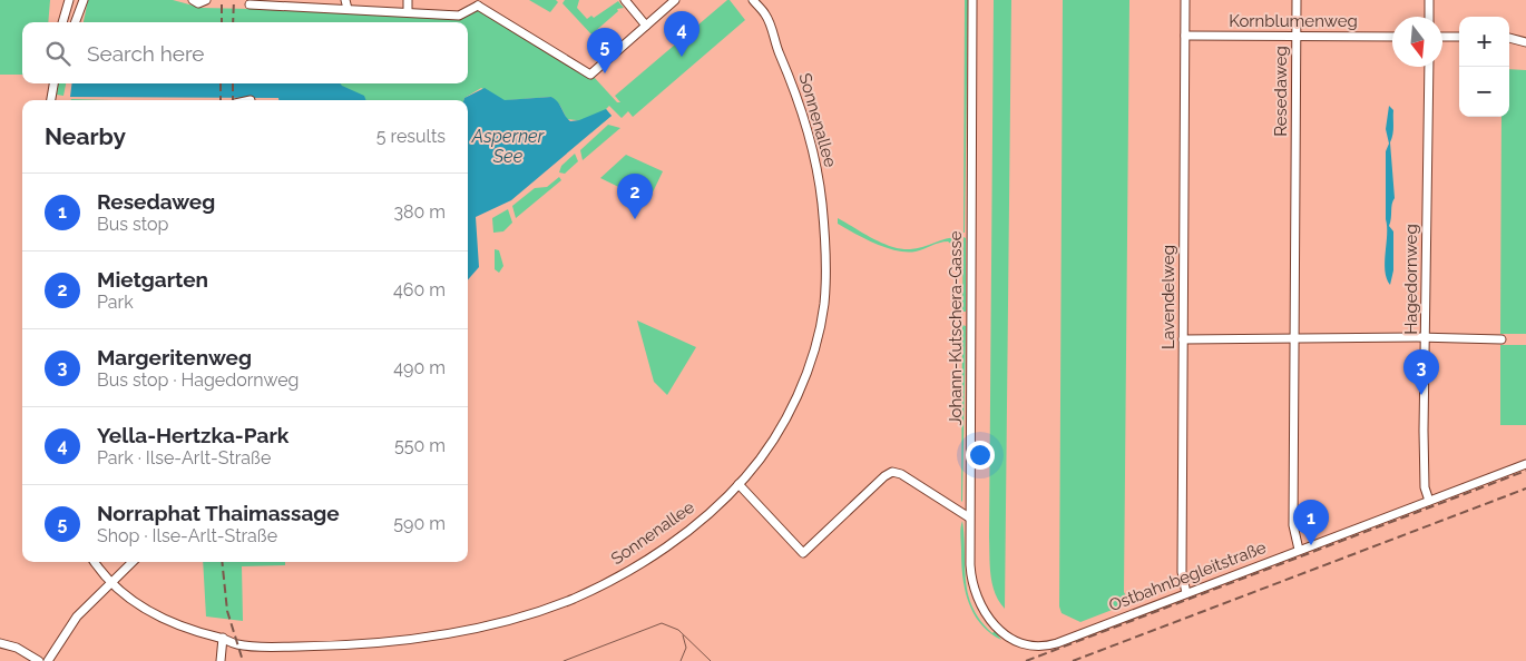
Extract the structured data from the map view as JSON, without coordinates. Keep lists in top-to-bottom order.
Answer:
{
  "streets": {
    "street": [
      "Kornblumenweg",
      "Resedaweg",
      "Sonnenallee",
      "Hagedornweg",
      "Lavendelweg",
      "Johann-Kutschera-Gasse",
      "Ostbahnbegleitstraße"
    ]
  },
  "crossings": [
    ["Kornblumenweg", "Resedaweg"],
    ["Kornblumenweg", "Lavendelweg"],
    ["Resedaweg", "Ostbahnbegleitstraße"],
    ["Hagedornweg", "Ostbahnbegleitstraße"],
    ["Lavendelweg", "Ostbahnbegleitstraße"],
    ["Johann-Kutschera-Gasse", "Ostbahnbegleitstraße"]
  ],
  "water": ["Asperner See"],
  "north": "bottom",
  "page": {
    "pins": [
      "4",
      "5",
      "2",
      "3",
      "1"
    ],
    "map_buttons": ["+", "−"],
    "search": "Search here",
    "heading": ["Nearby", "5 results"],
    "list": [
      {
        "mark": "1",
        "name": "Resedaweg",
        "note": "Bus stop",
        "value": "380 m"
      },
      {
        "mark": "2",
        "name": "Mietgarten",
        "note": "Park",
        "value": "460 m"
      },
      {
        "mark": "3",
        "name": "Margeritenweg",
        "note": "Bus stop · Hagedornweg",
        "value": "490 m"
      },
      {
        "mark": "4",
        "name": "Yella-Hertzka-Park",
        "note": "Park · Ilse-Arlt-Straße",
        "value": "550 m"
      },
      {
        "mark": "5",
        "name": "Norraphat Thaimassage",
        "note": "Shop · Ilse-Arlt-Straße",
        "value": "590 m"
      }
    ]
  }
}
